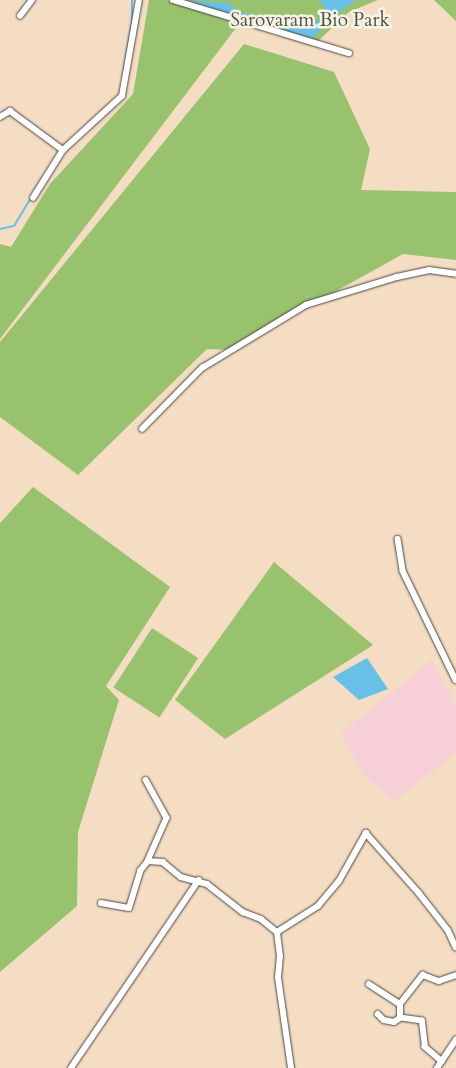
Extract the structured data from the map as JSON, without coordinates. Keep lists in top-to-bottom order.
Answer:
{
  "parks": ["Sarovaram Bio Park"]
}
